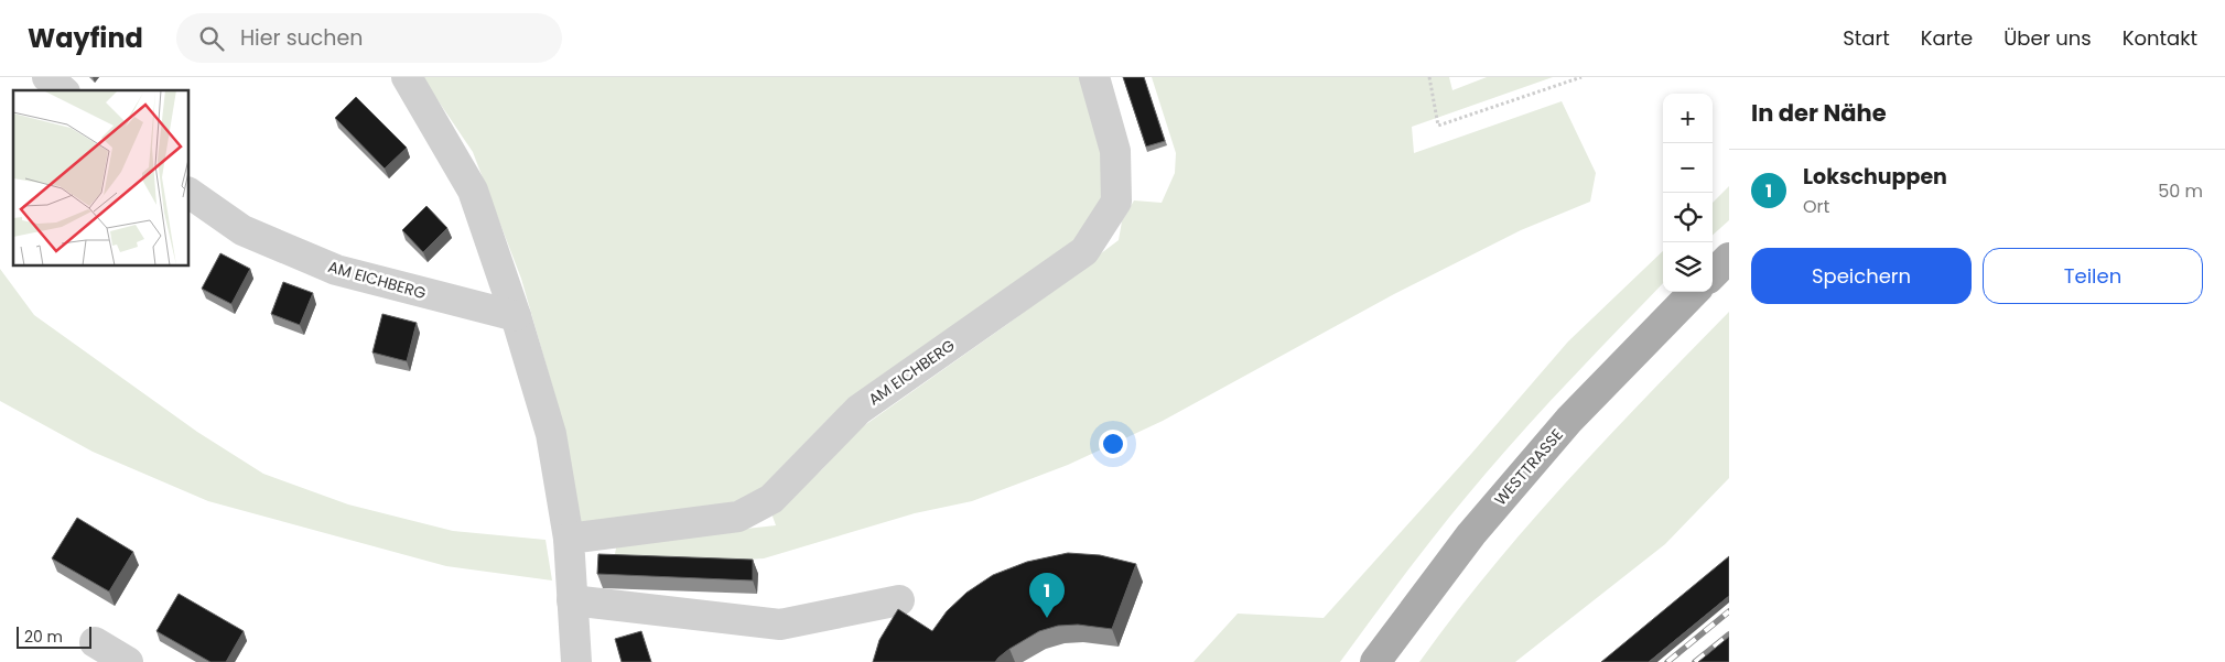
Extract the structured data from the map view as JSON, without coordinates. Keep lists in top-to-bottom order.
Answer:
{
  "streets": {
    "main road": ["WESTTRASSE"],
    "street": ["AM EICHBERG"]
  },
  "scale_bar": "20 m",
  "page": {
    "header": "Wayfind",
    "search": "Hier suchen",
    "nav": [
      "Start",
      "Karte",
      "Über uns",
      "Kontakt"
    ],
    "heading": "In der Nähe",
    "map_buttons": ["+", "−"],
    "list": [
      {
        "mark": "1",
        "name": "Lokschuppen",
        "note": "Ort",
        "value": "50 m"
      }
    ],
    "buttons": ["Speichern", "Teilen"],
    "pins": "1",
    "scale": "20 m"
  }
}
